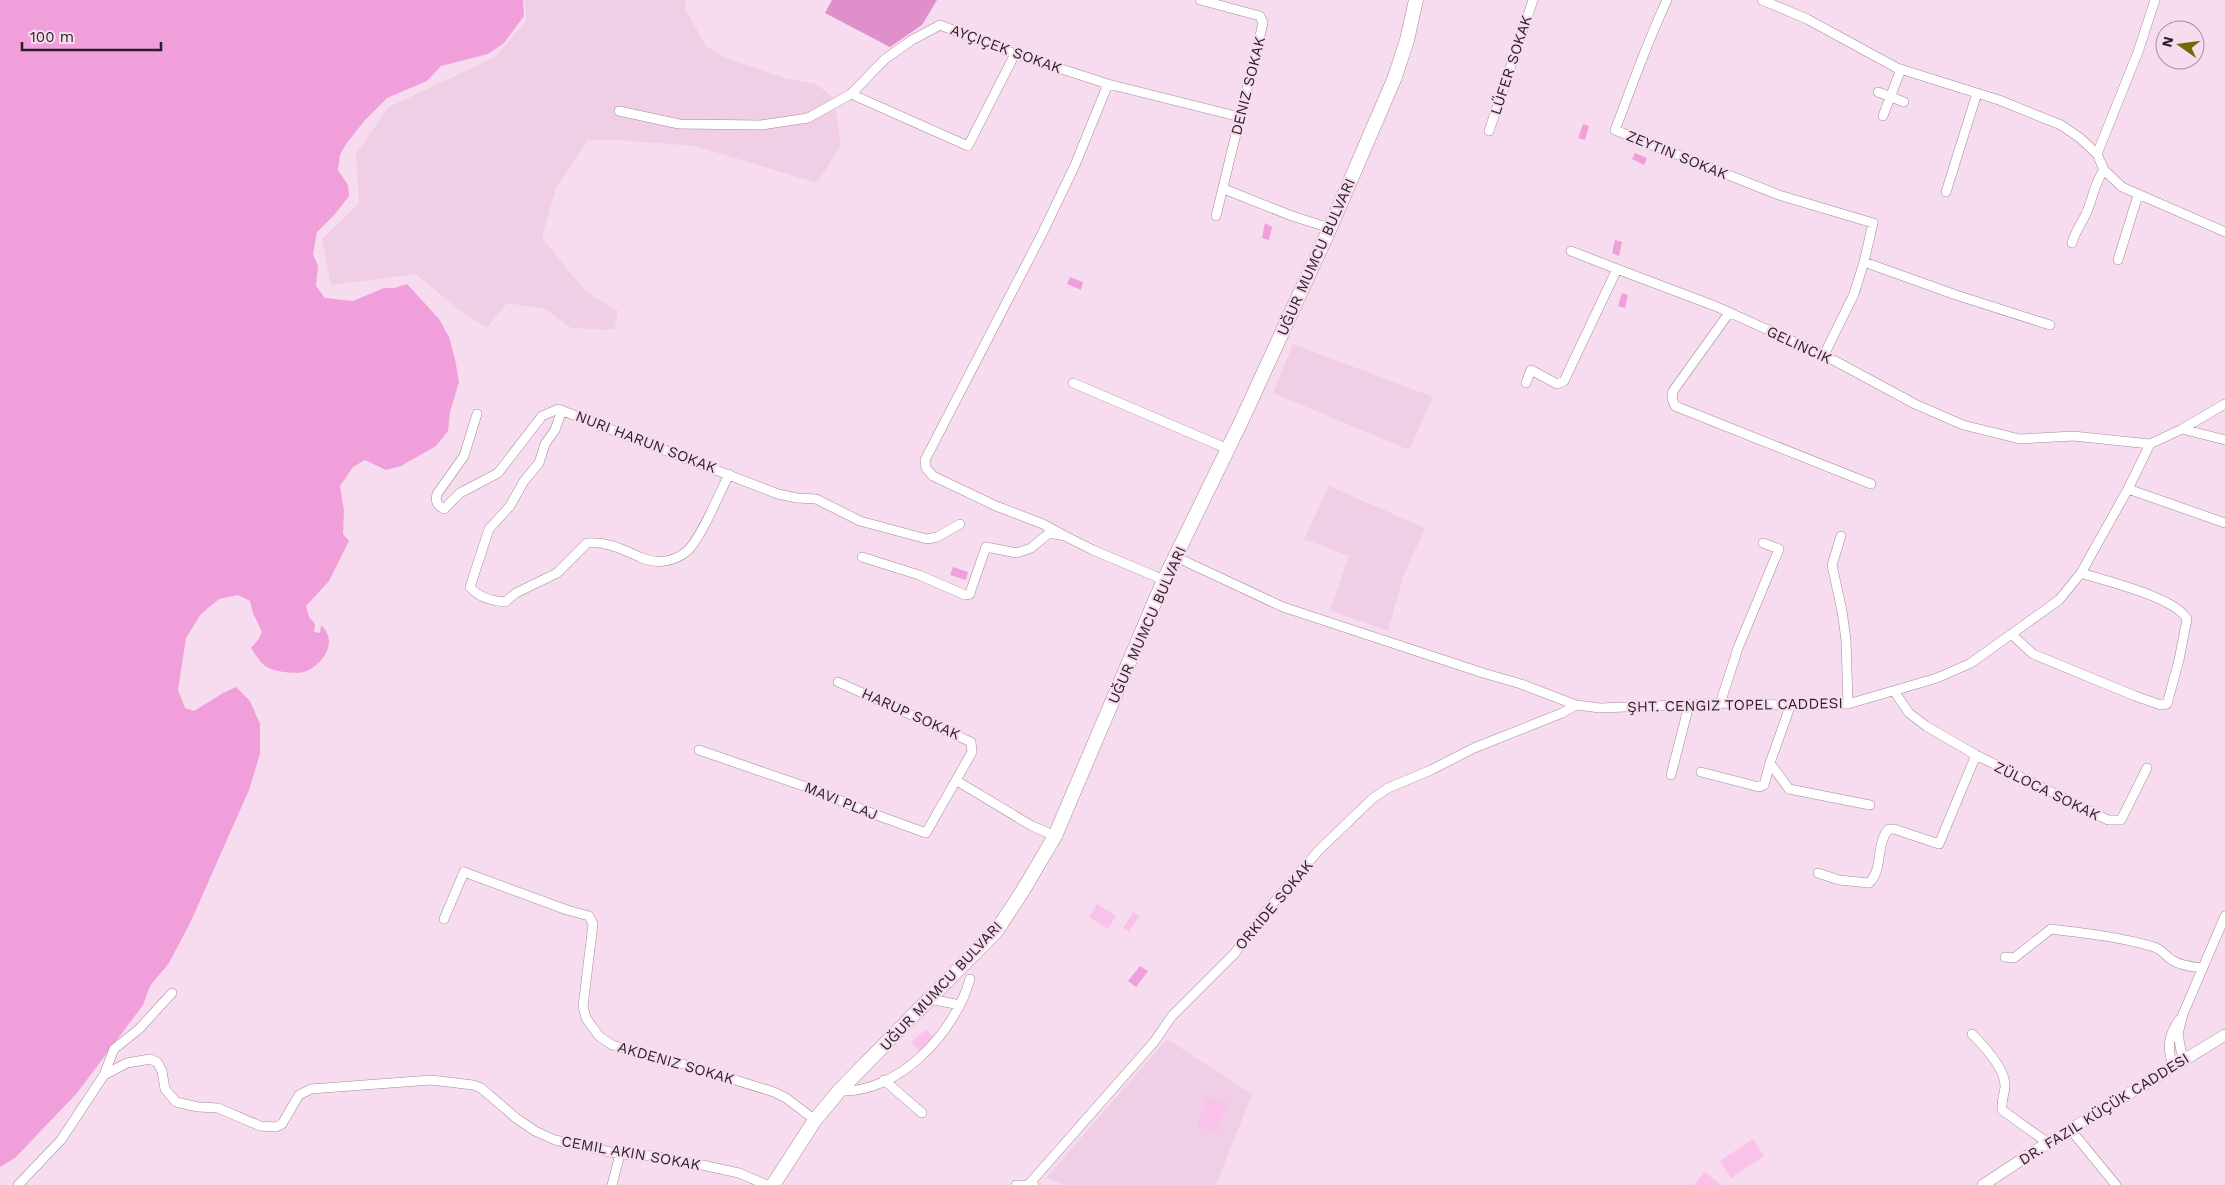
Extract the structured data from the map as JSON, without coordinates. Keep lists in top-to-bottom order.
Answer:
{
  "streets": {
    "street": [
      "AYÇIÇEK SOKAK",
      "LŰFER SOKAK",
      "DENIZ SOKAK",
      "ZEYTIN SOKAK",
      "GELINCIK",
      "NURI HARUN SOKAK",
      "ŞHT. CENGIZ TOPEL CADDESI",
      "HARUP SOKAK",
      "ZÜLOCA SOKAK",
      "MAVI PLAJ",
      "ORKIDE SOKAK",
      "AKDENIZ SOKAK",
      "CEMIL AKIN SOKAK"
    ]
  },
  "crossings": [
    ["AYÇIÇEK SOKAK", "DENIZ SOKAK"],
    ["GELINCIK", "ŞHT. CENGIZ TOPEL CADDESI"],
    ["ŞHT. CENGIZ TOPEL CADDESI", "ZÜLOCA SOKAK"],
    ["ŞHT. CENGIZ TOPEL CADDESI", "ORKIDE SOKAK"],
    ["HARUP SOKAK", "MAVI PLAJ"]
  ],
  "scale_bar": "100 m",
  "north": "left"
}
